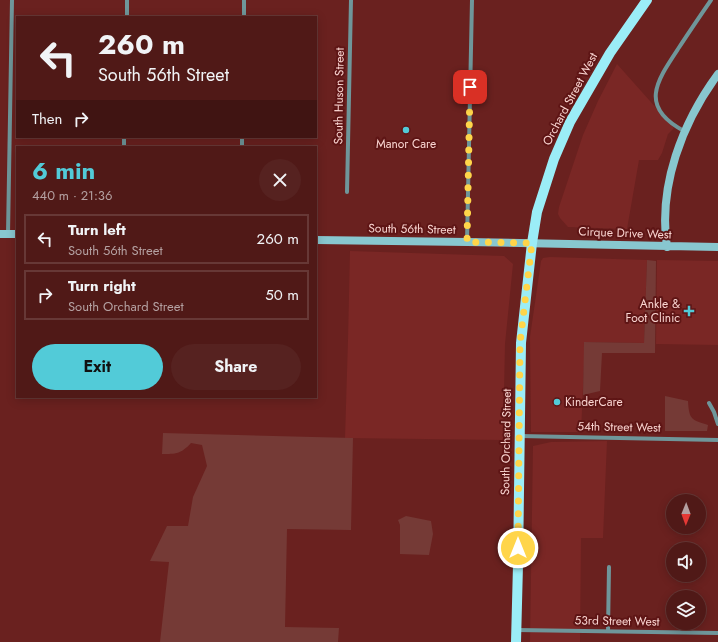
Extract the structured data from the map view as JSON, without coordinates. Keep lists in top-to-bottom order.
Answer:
{
  "streets": {
    "main road": [
      "Orchard Street West",
      "South 56th Street",
      "Cirque Drive West",
      "South Orchard Street"
    ],
    "street": ["South Huson Street", "54th Street West", "53rd Street West"]
  },
  "crossings": [
    ["Orchard Street West", "South 56th Street"],
    ["Orchard Street West", "Cirque Drive West"],
    ["Orchard Street West", "South Orchard Street"],
    ["South 56th Street", "Cirque Drive West"],
    ["South 56th Street", "South Orchard Street"],
    ["Cirque Drive West", "South Orchard Street"],
    ["54th Street West", "South Orchard Street"],
    ["South Orchard Street", "53rd Street West"]
  ],
  "places": {
    "other": ["Manor Care", "KinderCare"],
    "health": ["Ankle & Foot Clinic"]
  },
  "north": "bottom",
  "page": {
    "turn": ["260 m", "South 56th Street"],
    "then": "Then",
    "heading": ["6 min", "440 m · 21:36"],
    "list": [
      {
        "name": "Turn left",
        "note": "South 56th Street",
        "value": "260 m"
      },
      {
        "name": "Turn right",
        "note": "South Orchard Street",
        "value": "50 m"
      }
    ],
    "buttons": ["Exit", "Share"]
  }
}
